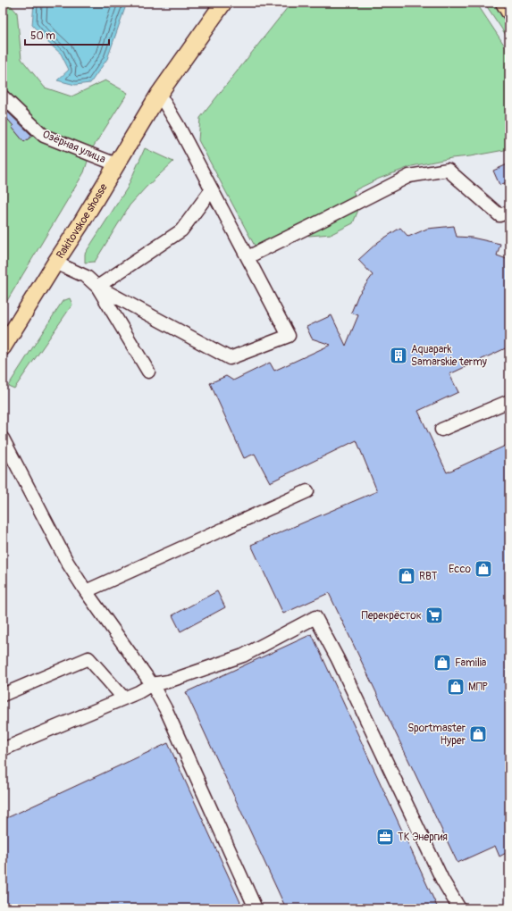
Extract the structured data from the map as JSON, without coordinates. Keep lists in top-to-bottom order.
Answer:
{
  "streets": {
    "main road": ["Rakitovskoe shosse"],
    "street": ["Озёрная улица"]
  },
  "crossings": [
    ["Озёрная улица", "Rakitovskoe shosse"]
  ],
  "places": {
    "building": ["Aquapark Samarskie termy"],
    "shop": [
      "Ecco",
      "RBT",
      "Familia",
      "МПР",
      "Sportmaster Hyper"
    ],
    "supermarket": ["Перекрёсток"],
    "office": ["ТК Энергия"]
  },
  "scale_bar": "50 m"
}
